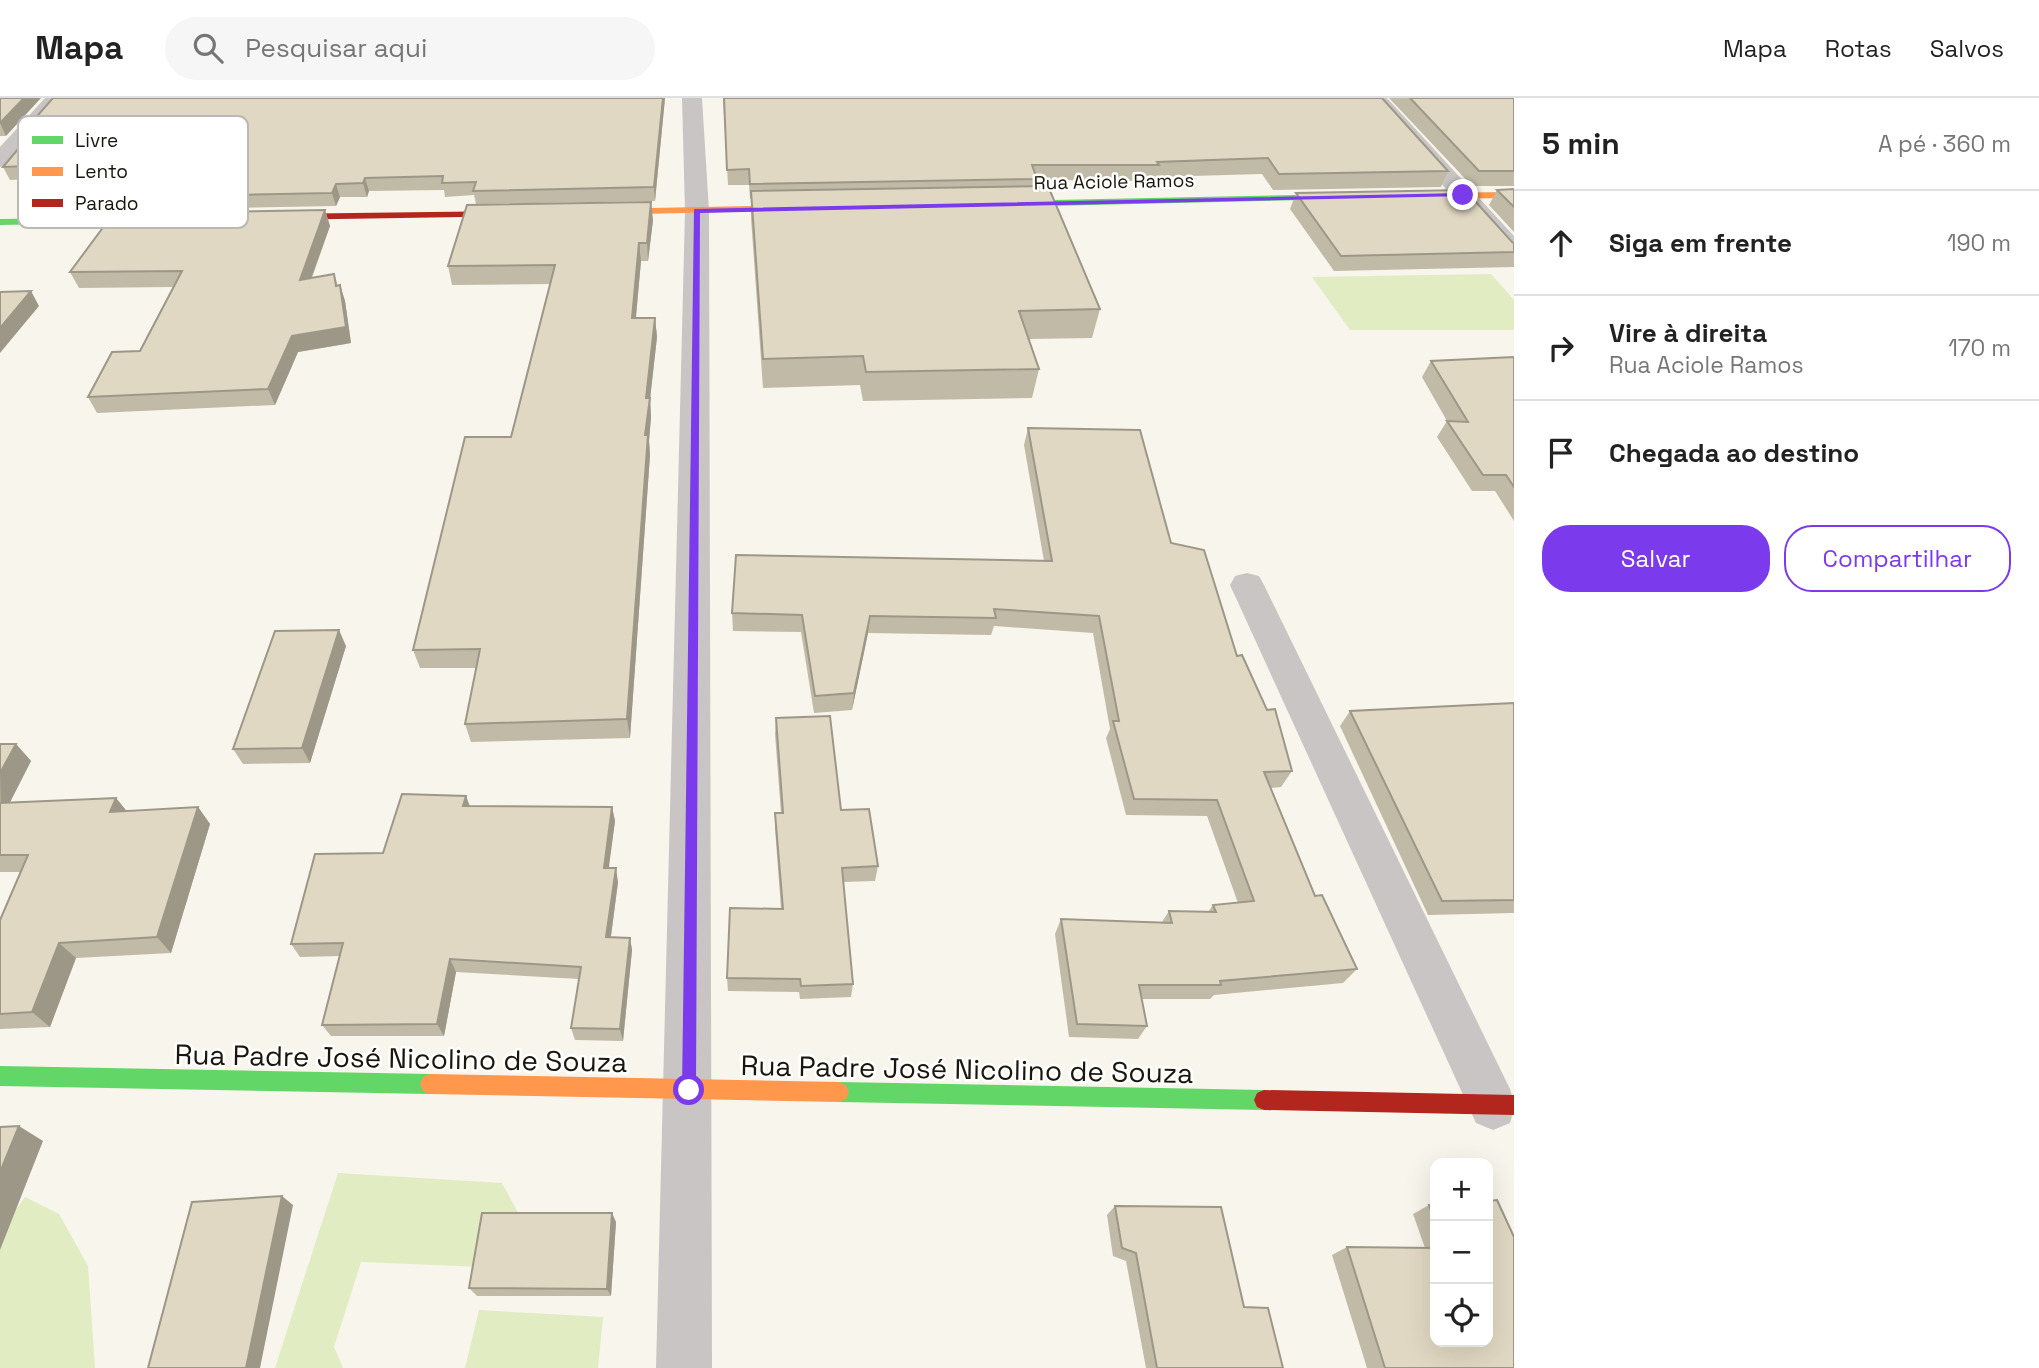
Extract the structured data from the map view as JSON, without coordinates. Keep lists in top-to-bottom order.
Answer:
{
  "streets": {
    "street": ["Rua Aciole Ramos", "Rua Padre José Nicolino de Souza"]
  },
  "legend": ["Livre", "Lento", "Parado"],
  "page": {
    "header": "Mapa",
    "search": "Pesquisar aqui",
    "nav": ["Mapa", "Rotas", "Salvos"],
    "heading": ["5 min", "A pé · 360 m"],
    "list": [
      ["Siga em frente", "190 m"],
      ["Vire à direita", "Rua Aciole Ramos", "170 m"],
      "Chegada ao destino"
    ],
    "buttons": ["Salvar", "Compartilhar"],
    "map_buttons": ["+", "−"]
  }
}
